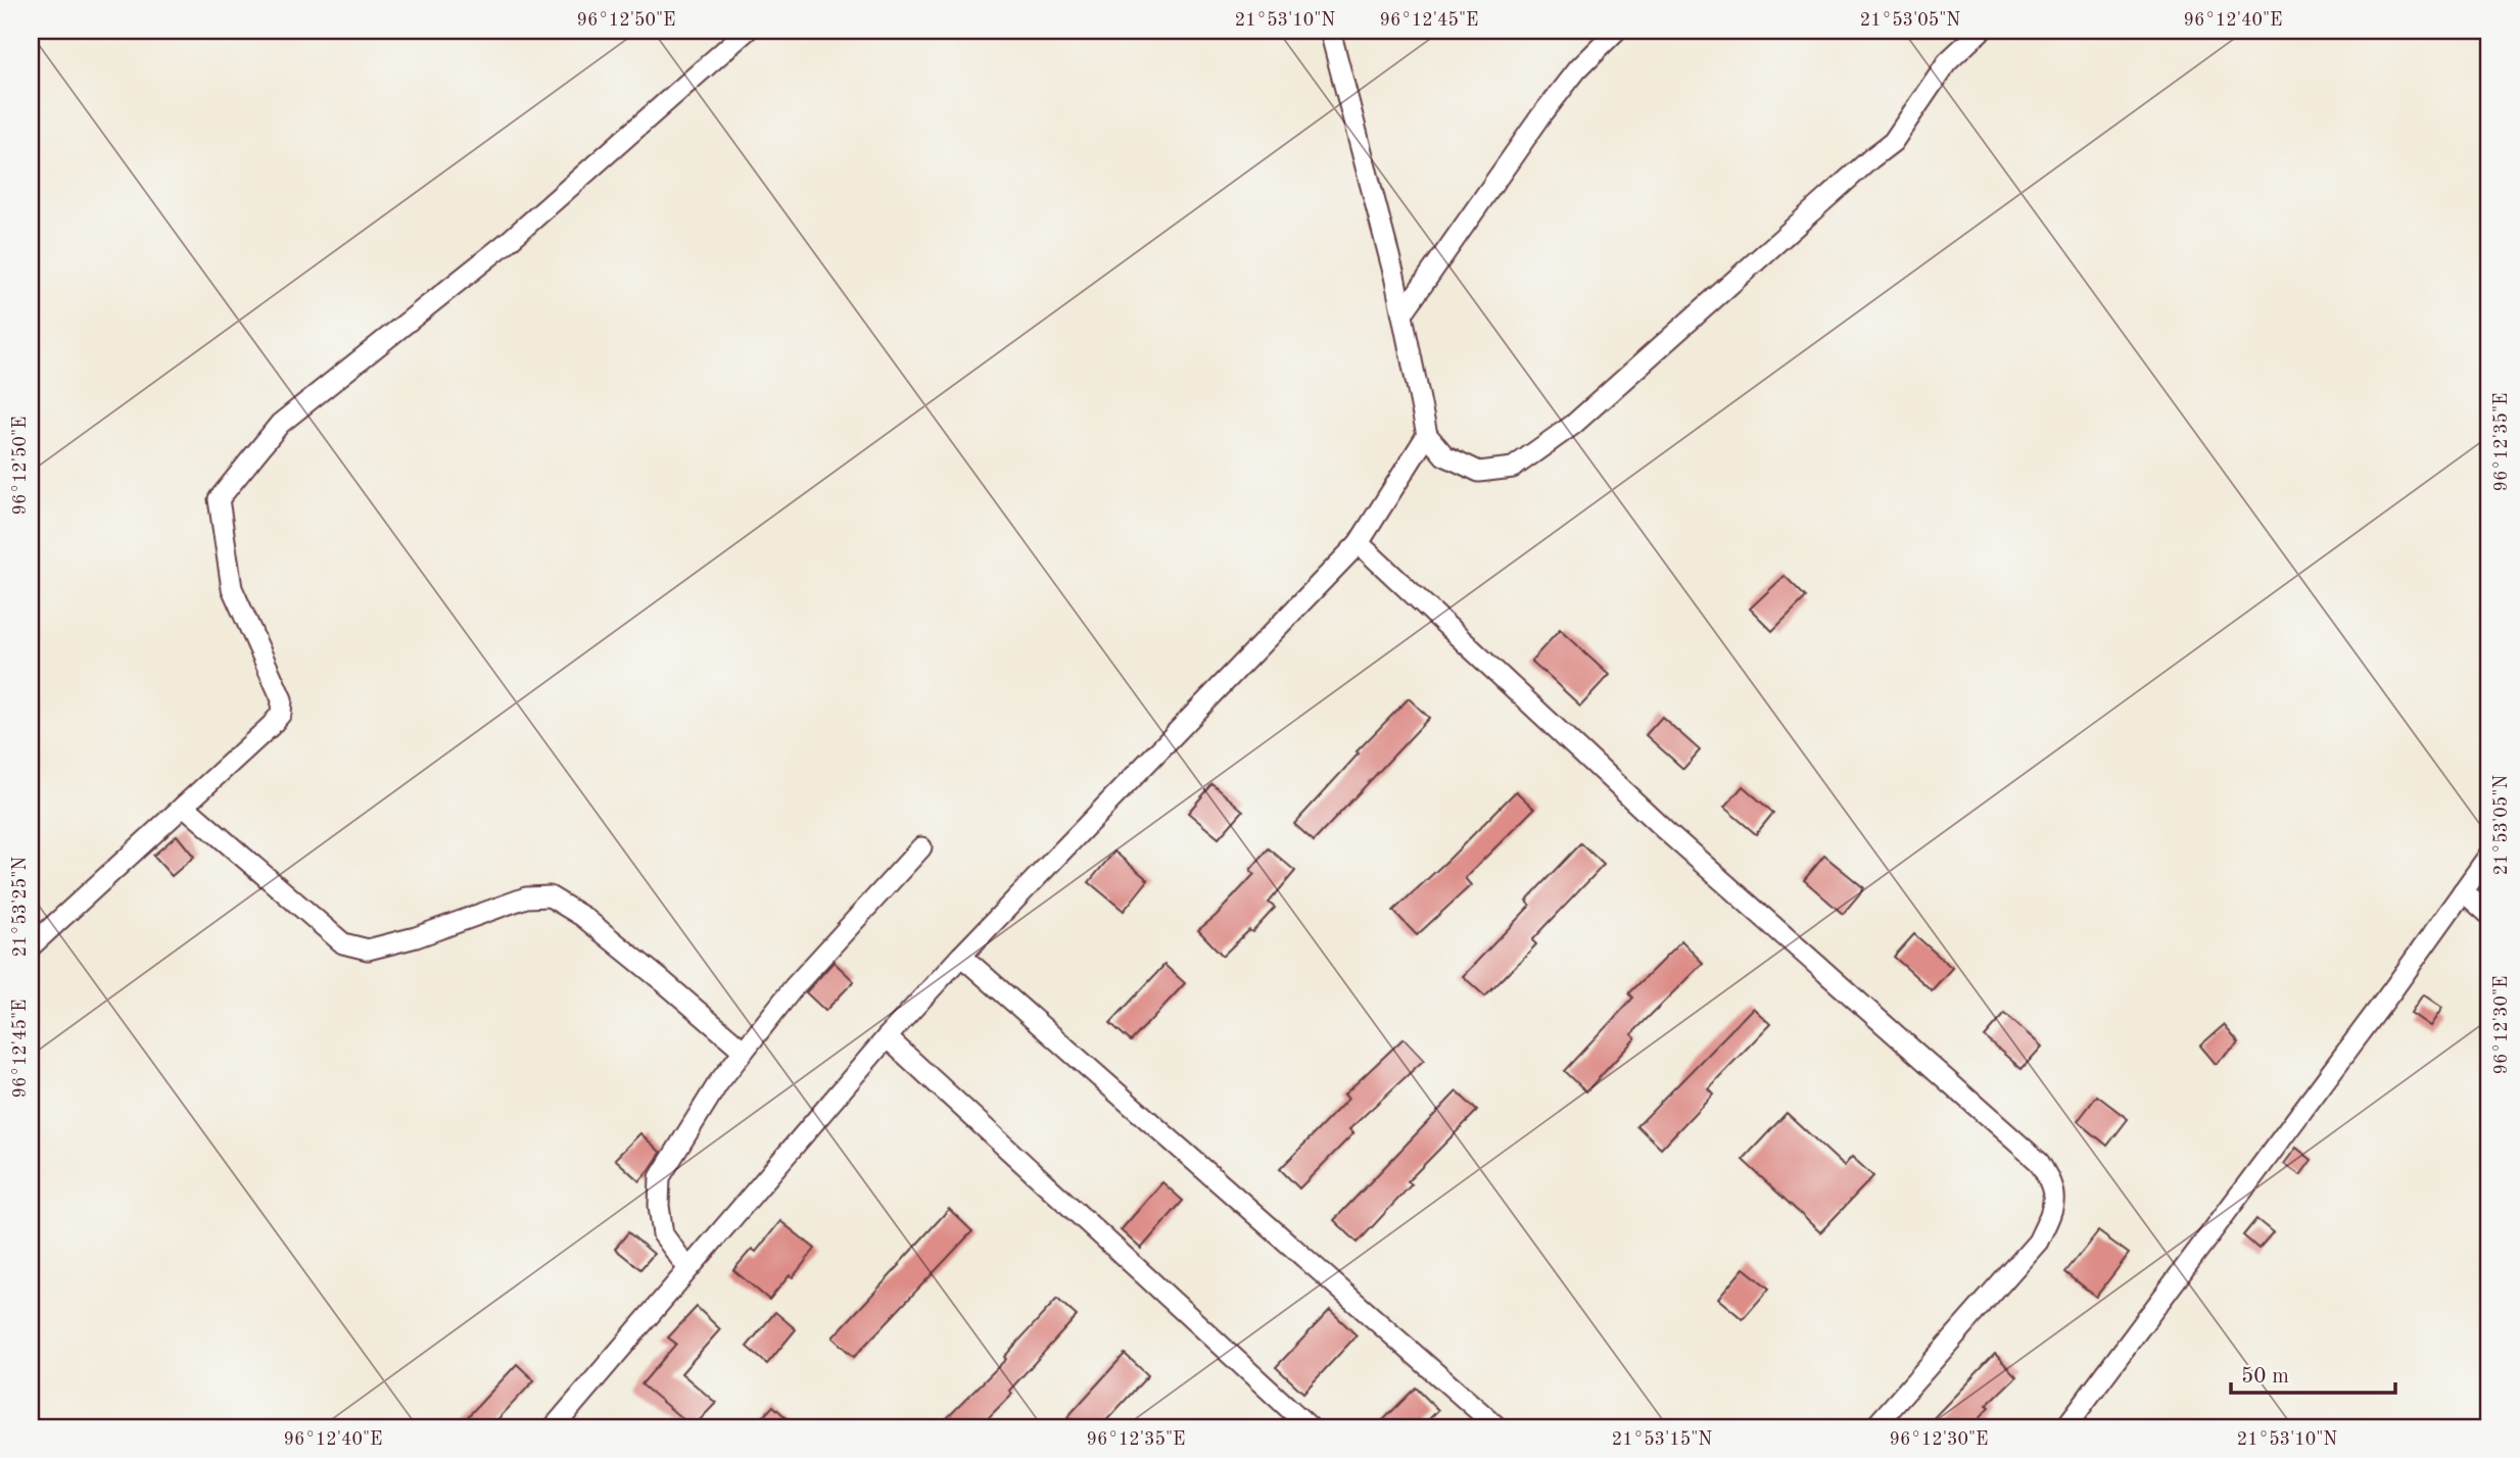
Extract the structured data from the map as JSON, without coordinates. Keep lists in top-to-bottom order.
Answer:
{
  "scale_bar": "50 m",
  "coordinates": [
    "96°12'50\"E",
    "21°53'10\"N",
    "96°12'45\"E",
    "21°53'05\"N",
    "96°12'40\"E",
    "96°12'35\"E",
    "21°53'25\"N",
    "96°12'30\"E",
    "21°53'15\"N"
  ]
}
